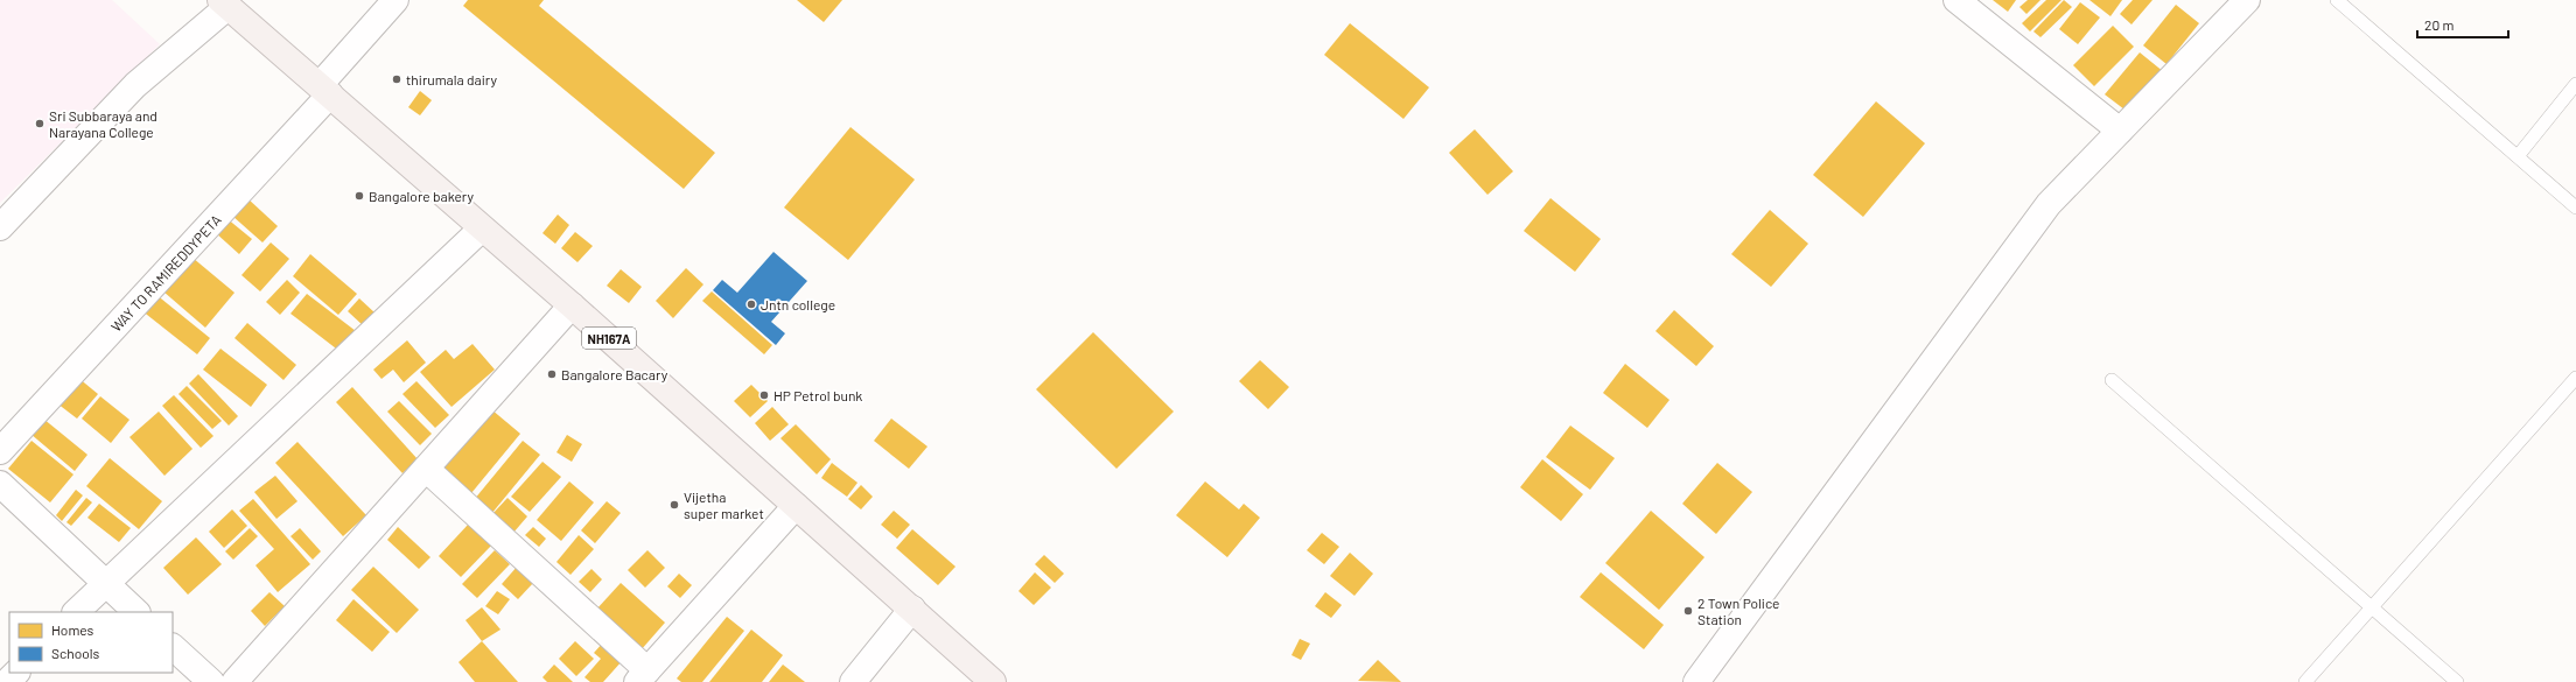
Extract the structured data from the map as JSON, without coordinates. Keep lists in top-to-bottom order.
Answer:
{
  "streets": {
    "highway": ["NH167A"],
    "street": ["WAY TO RAMIREDDYPETA"]
  },
  "crossings": [
    ["WAY TO RAMIREDDYPETA", "NH167A"]
  ],
  "places": [
    "thirumala dairy",
    "Sri Subbaraya and Narayana College",
    "Bangalore bakery",
    "Jntn college",
    "Bangalore Bacary",
    "HP Petrol bunk",
    "Vijetha super market",
    "2 Town Police Station"
  ],
  "legend": ["Homes", "Schools"],
  "scale_bar": "20 m"
}
